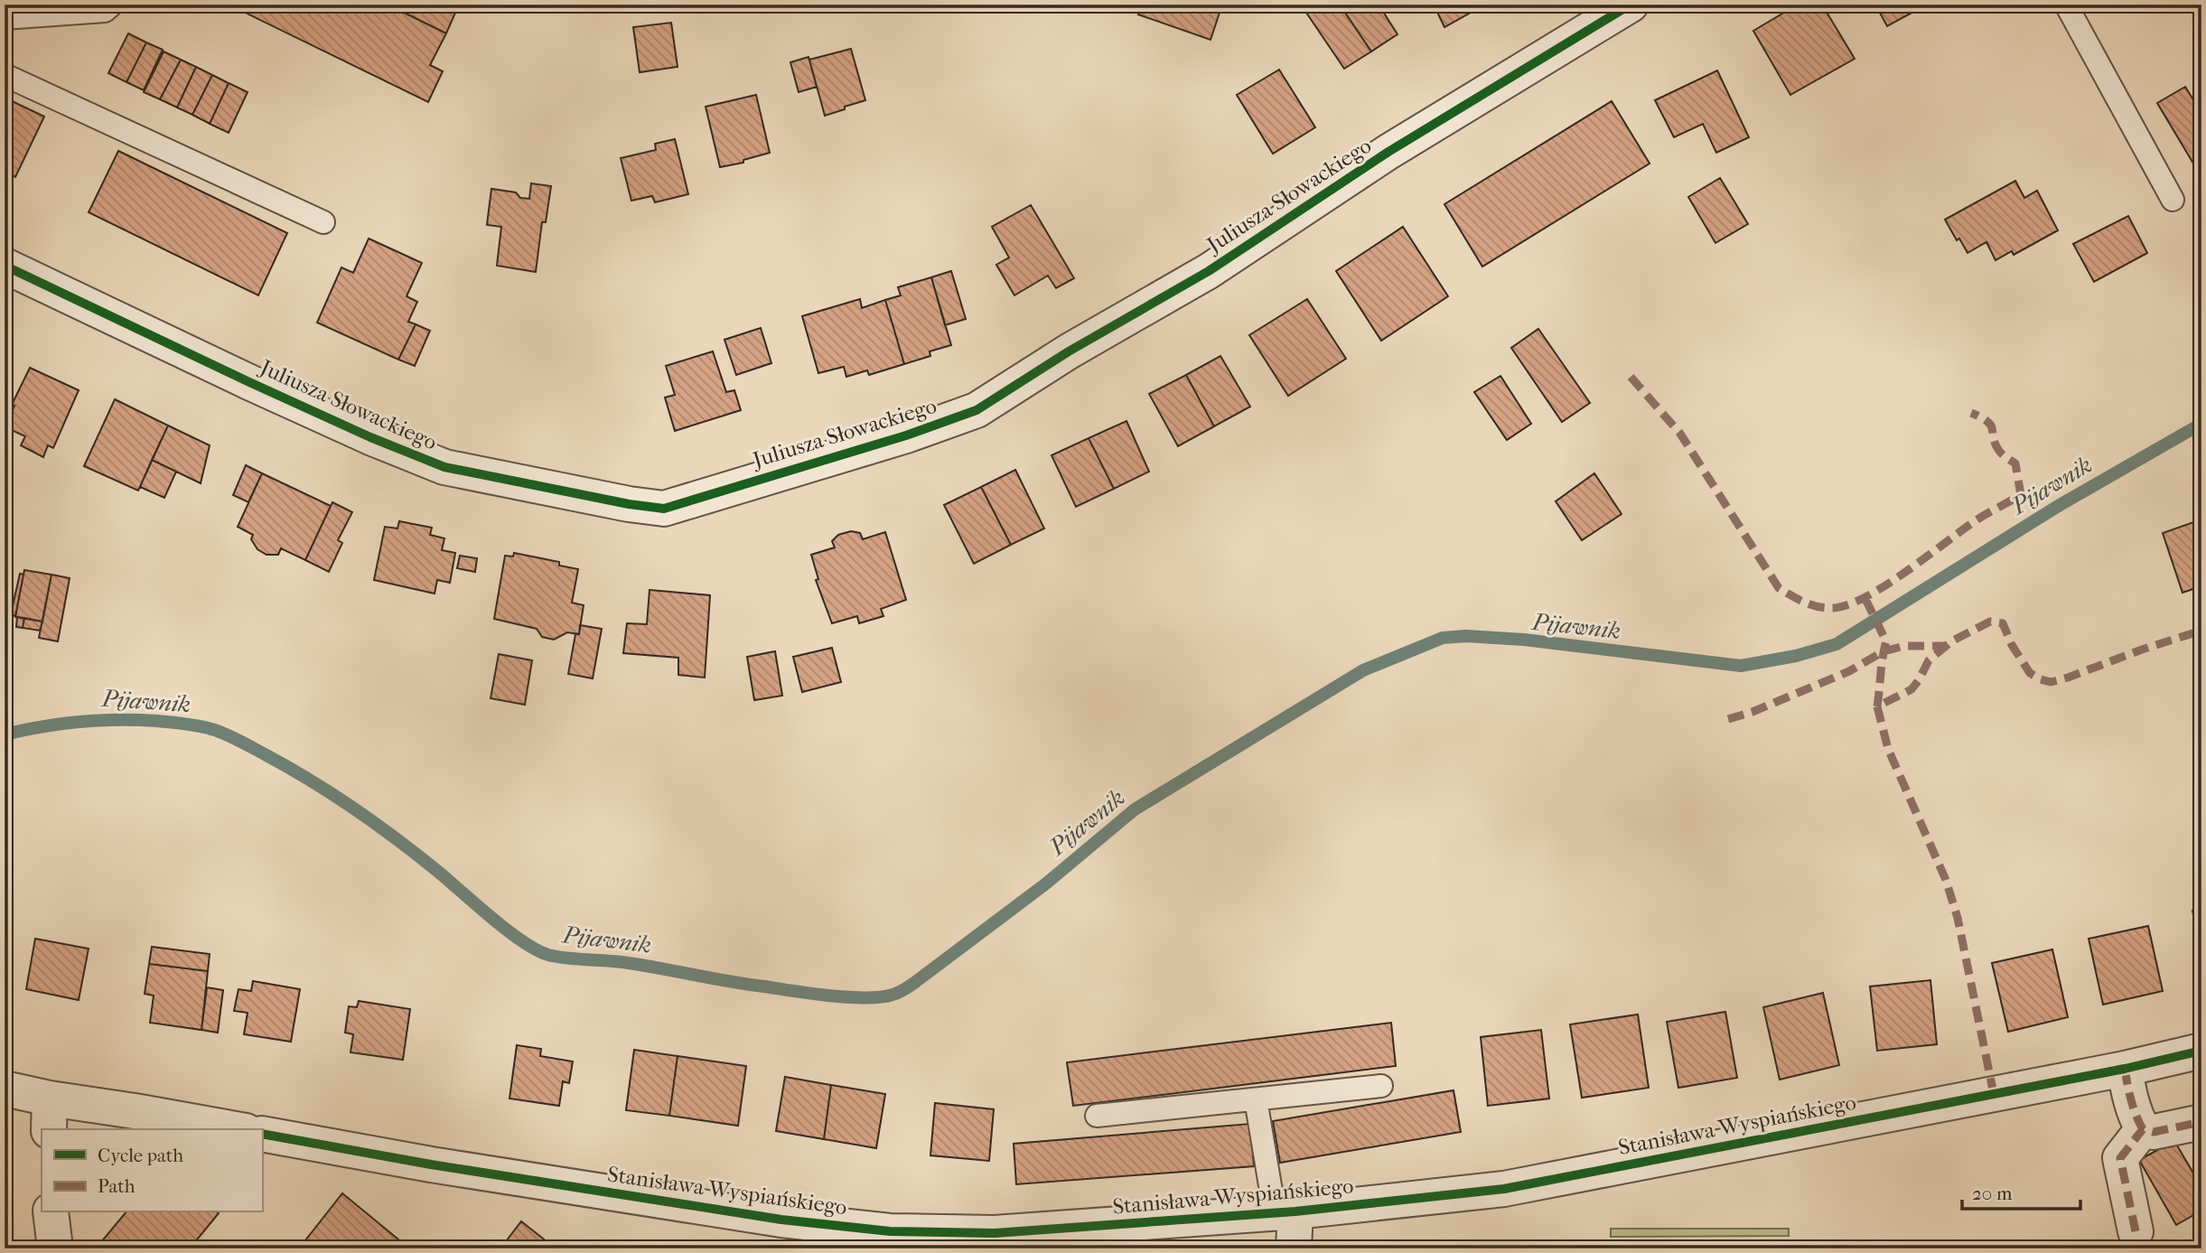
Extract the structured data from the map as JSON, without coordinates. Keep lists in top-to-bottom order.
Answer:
{
  "streets": {
    "street": ["Juliusza Słowackiego", "Stanisława Wyspiańskiego"]
  },
  "water": ["Pijawnik"],
  "legend": ["Cycle path", "Path"],
  "scale_bar": "20 m"
}
